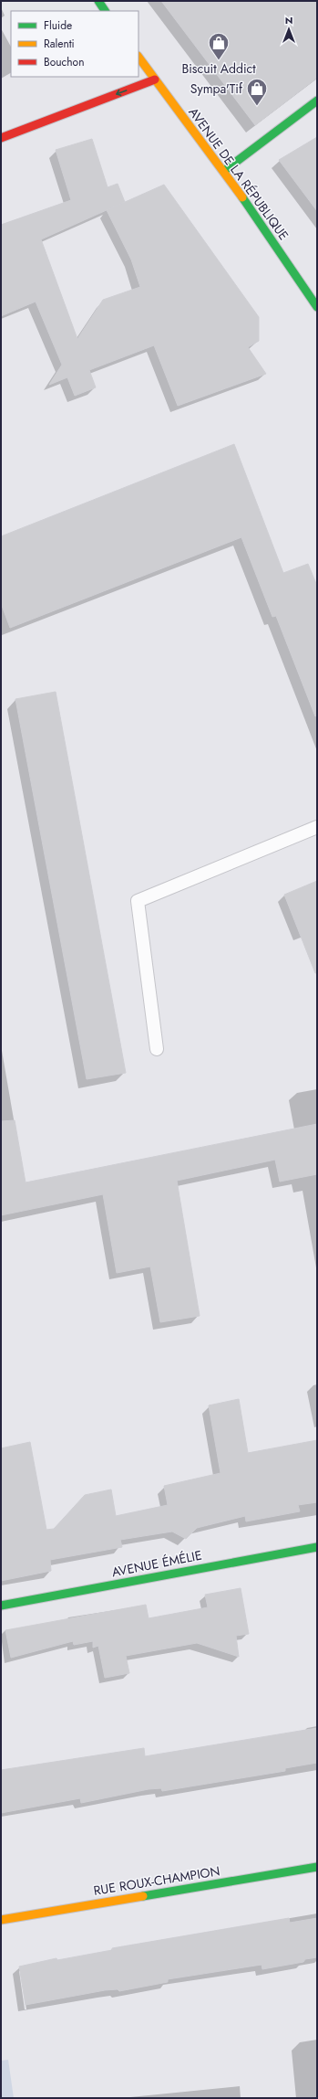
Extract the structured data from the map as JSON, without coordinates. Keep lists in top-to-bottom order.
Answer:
{
  "streets": {
    "street": ["AVENUE DE LA RÉPUBLIQUE", "AVENUE ÉMÉLIE", "RUE ROUX-CHAMPION"]
  },
  "places": {
    "shop": ["Biscuit Addict", "Sympa'Tif"]
  },
  "legend": ["Fluide", "Ralenti", "Bouchon"],
  "north": "top"
}
